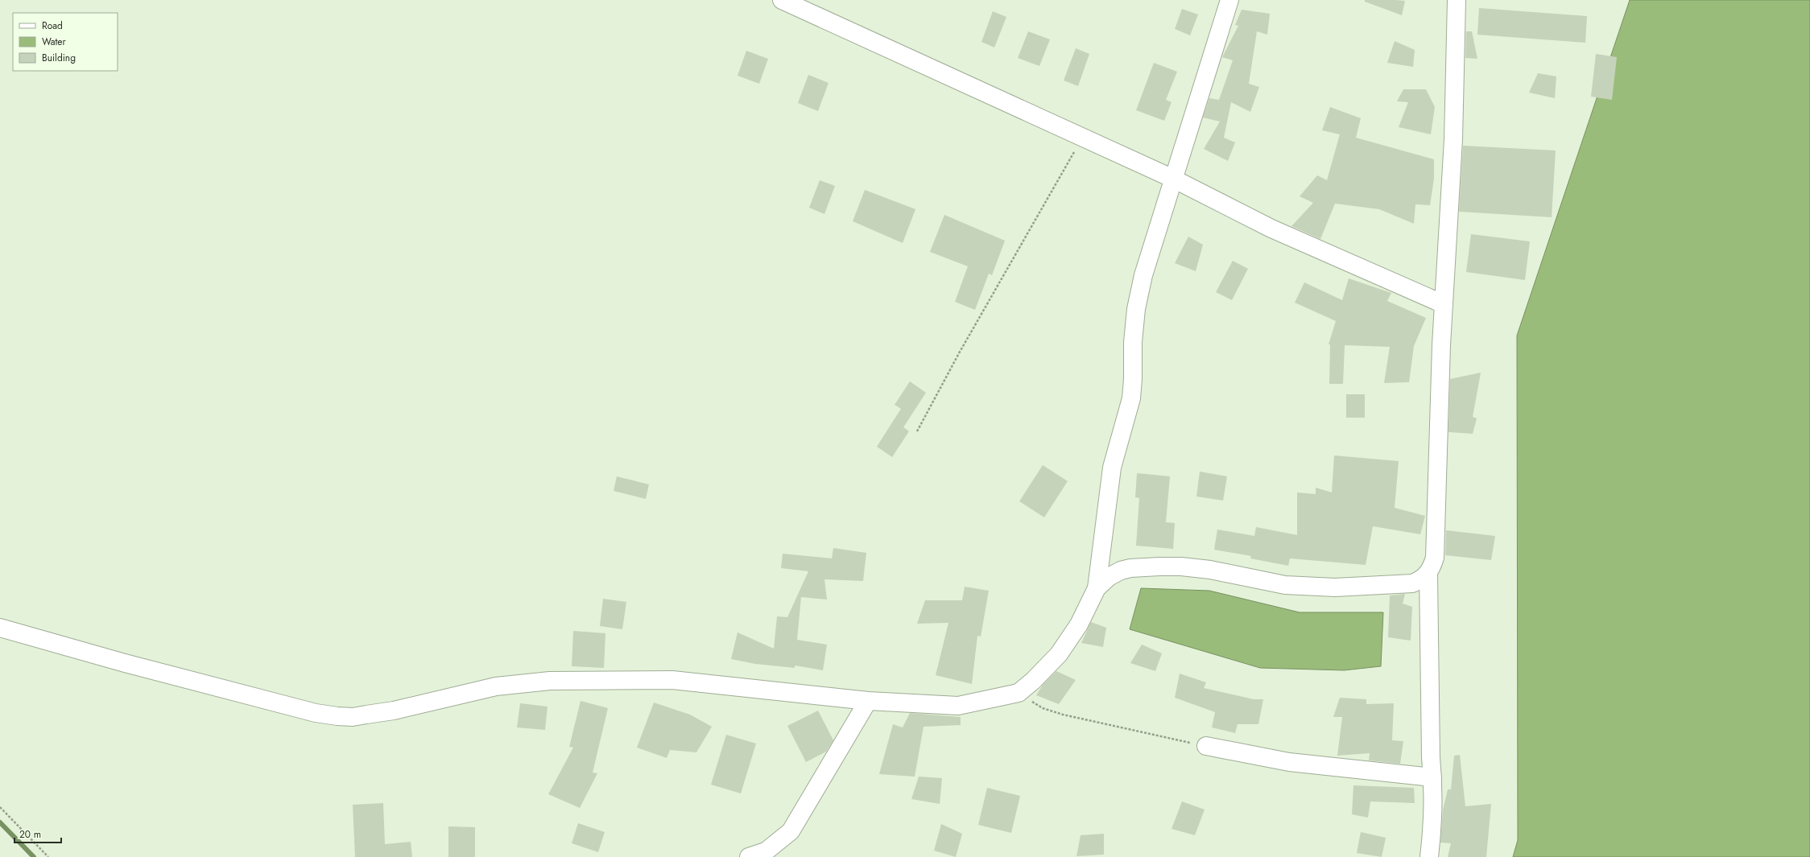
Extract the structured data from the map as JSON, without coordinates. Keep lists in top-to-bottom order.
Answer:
{
  "legend": ["Road", "Water", "Building"],
  "scale_bar": "20 m"
}
